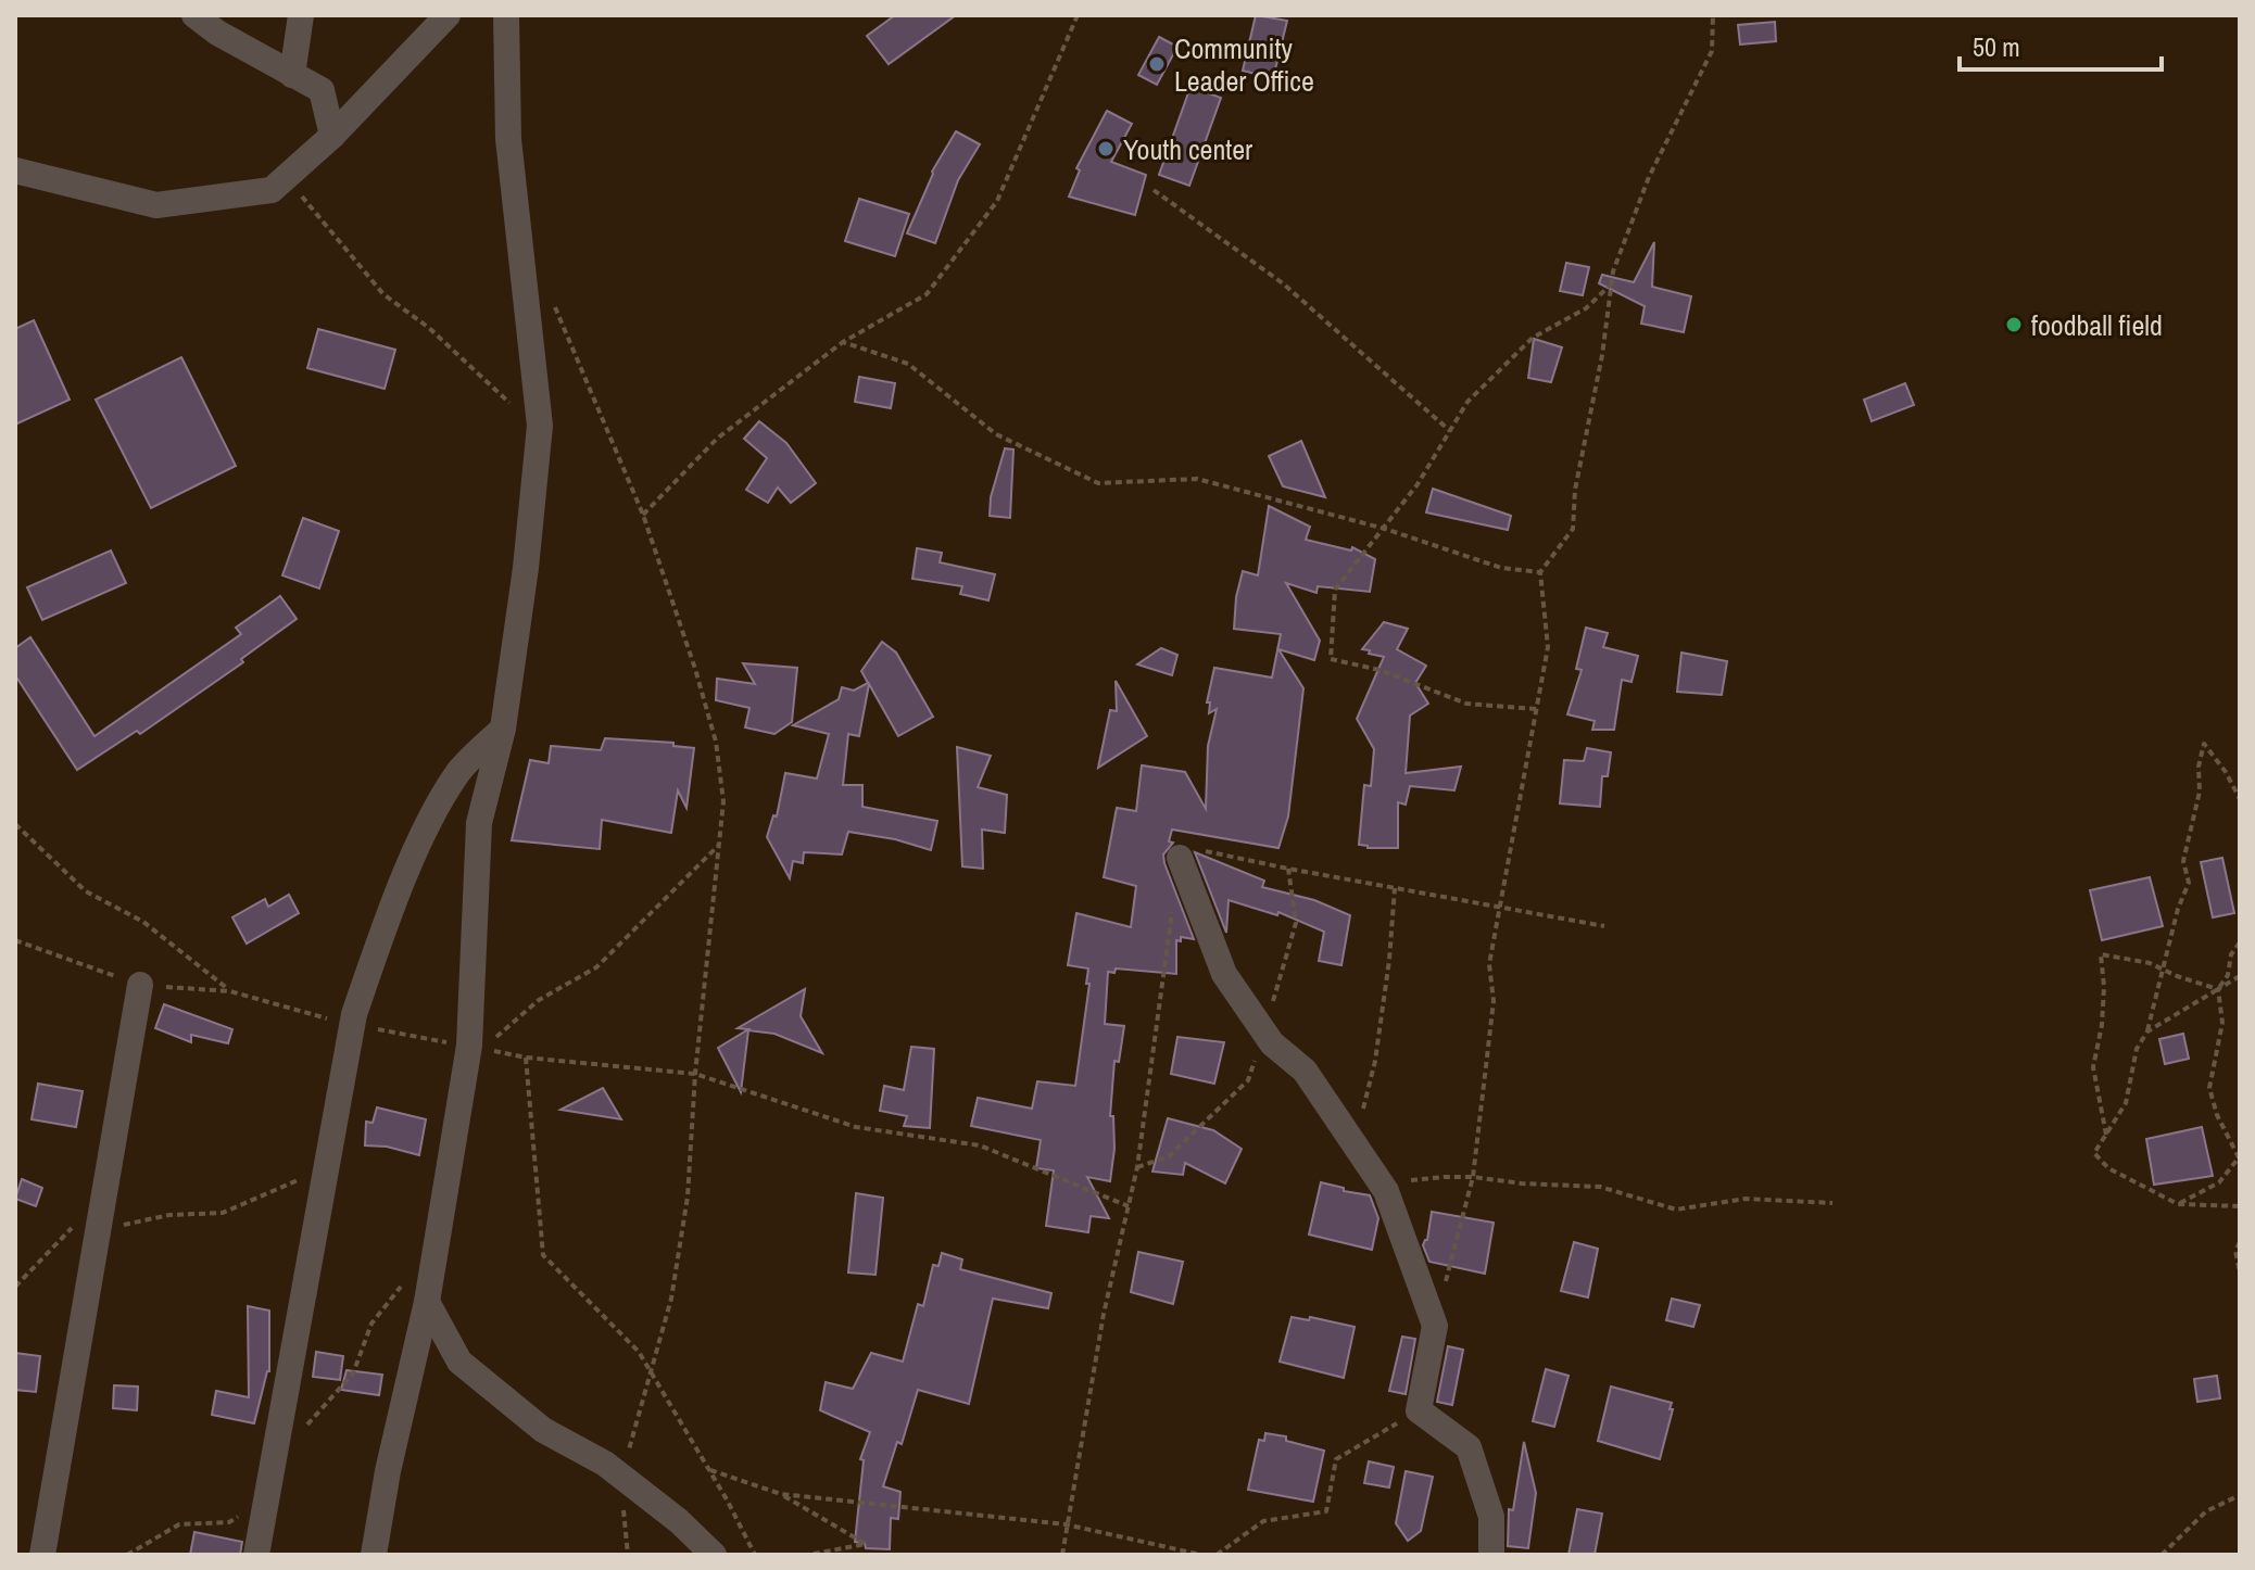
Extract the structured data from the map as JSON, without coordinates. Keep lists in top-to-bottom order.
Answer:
{
  "places": ["Community Leader Office", "Youth center", "foodball field"],
  "scale_bar": "50 m"
}
